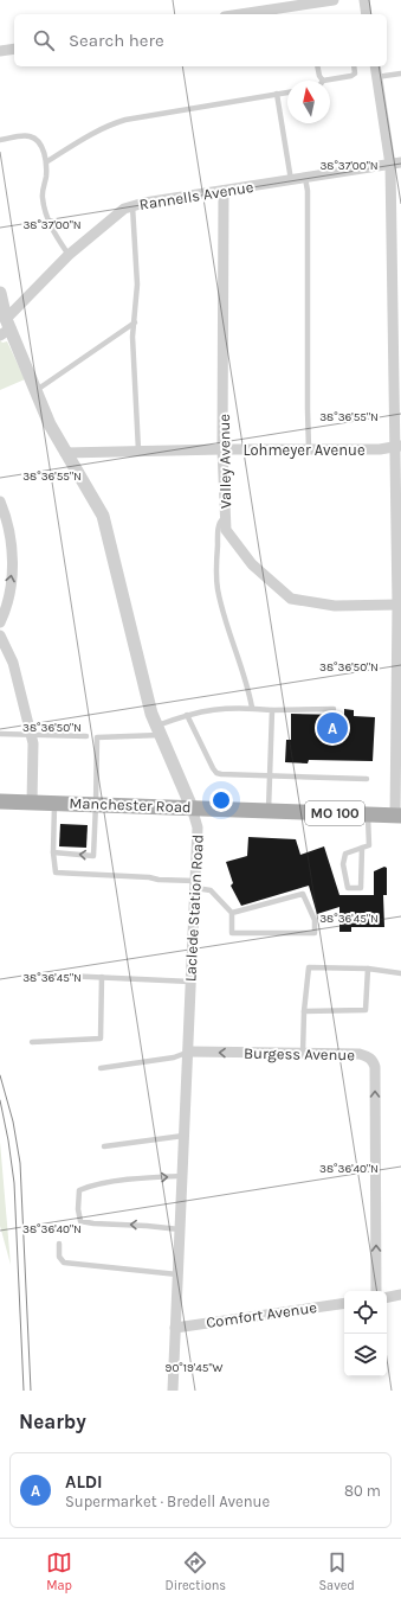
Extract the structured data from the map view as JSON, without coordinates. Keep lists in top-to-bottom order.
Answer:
{
  "streets": {
    "main road": ["Manchester Road", "MO 100"],
    "street": [
      "Rannells Avenue",
      "Lohmeyer Avenue",
      "Valley Avenue",
      "Laclede Station Road",
      "Burgess Avenue",
      "Comfort Avenue"
    ]
  },
  "crossings": [
    ["Rannells Avenue", "Valley Avenue"],
    ["Rannells Avenue", "Laclede Station Road"],
    ["Lohmeyer Avenue", "Valley Avenue"],
    ["Lohmeyer Avenue", "Laclede Station Road"],
    ["Manchester Road", "Laclede Station Road"],
    ["Laclede Station Road", "Burgess Avenue"],
    ["Laclede Station Road", "Comfort Avenue"]
  ],
  "north": "top",
  "page": {
    "search": "Search here",
    "pins": "A",
    "heading": "Nearby",
    "list": [
      {
        "mark": "A",
        "name": "ALDI",
        "note": "Supermarket · Bredell Avenue",
        "value": "80 m"
      }
    ],
    "nav": ["Map", "Directions", "Saved"]
  },
  "coordinates": [
    "38°37'00\"N",
    "38°36'55\"N",
    "38°36'50\"N",
    "38°36'45\"N",
    "38°36'40\"N",
    "90°19'45\"W"
  ]
}
